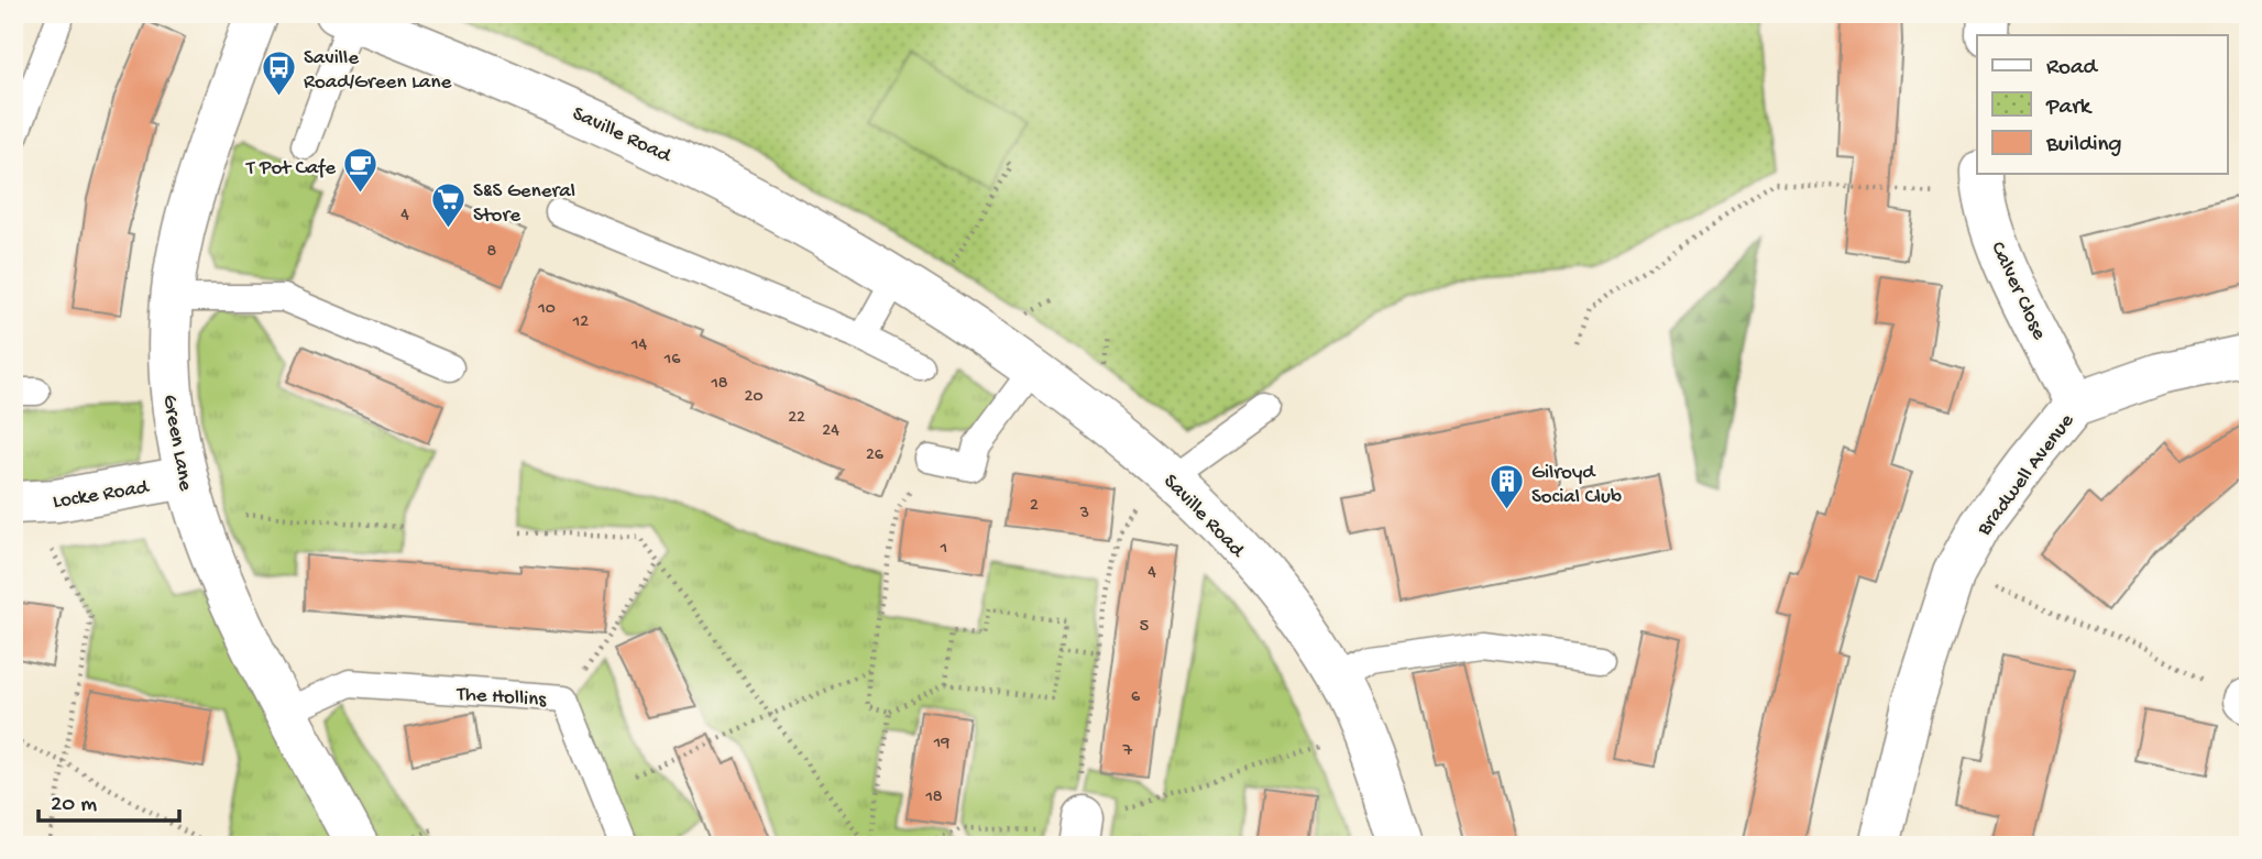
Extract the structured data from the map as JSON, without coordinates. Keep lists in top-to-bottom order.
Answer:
{
  "streets": {
    "street": [
      "Saville Road",
      "Calver Close",
      "Green Lane",
      "Bradwell Avenue",
      "Locke Road"
    ],
    "lane": ["The Hollins"]
  },
  "crossings": [
    ["Calver Close", "Bradwell Avenue"],
    ["Green Lane", "Locke Road"],
    ["Green Lane", "The Hollins"]
  ],
  "places": {
    "bus stop": ["Saville Road/Green Lane"],
    "cafe": ["T Pot Cafe"],
    "supermarket": ["S&S General Store"],
    "building": ["Gilroyd Social Club"]
  },
  "house_numbers": [
    "4",
    "8",
    "10",
    "12",
    "14",
    "16",
    "18",
    "20",
    "22",
    "24",
    "26",
    "2",
    "3",
    "1",
    "4",
    "5",
    "6",
    "19",
    "7",
    "18"
  ],
  "legend": ["Road", "Park", "Building"],
  "scale_bar": "20 m"
}
